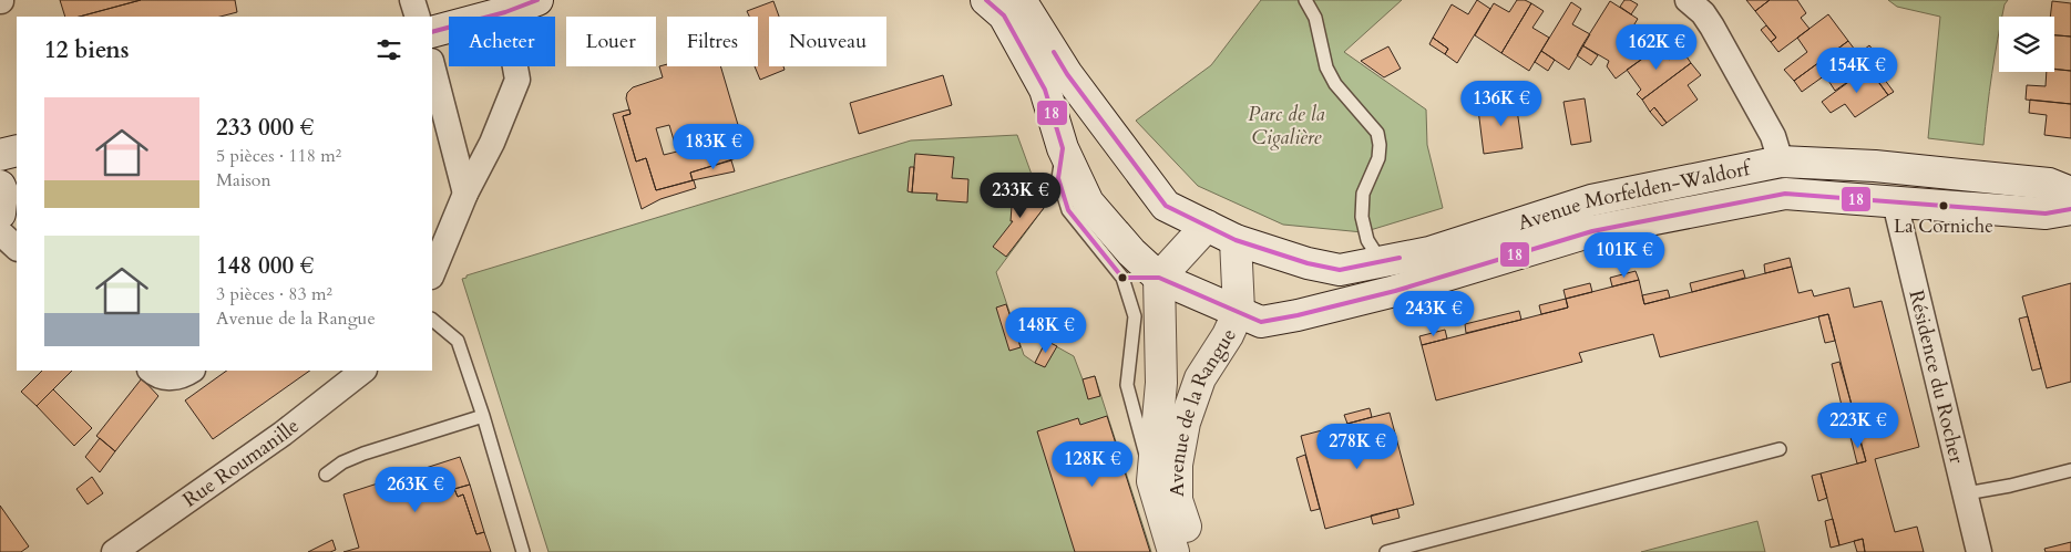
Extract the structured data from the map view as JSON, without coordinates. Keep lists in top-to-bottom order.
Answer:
{
  "streets": {
    "main road": ["Avenue Morfelden-Waldorf", "Avenue de la Rangue"],
    "street": ["Résidence du Rocher", "Rue Roumanille"]
  },
  "crossings": [
    ["Avenue Morfelden-Waldorf", "Résidence du Rocher"],
    ["Avenue Morfelden-Waldorf", "Avenue de la Rangue"]
  ],
  "parks": ["Parc de la Cigalière"],
  "places": ["La Corniche"],
  "lines": ["transit line 18"],
  "page": {
    "chip": [
      "Acheter",
      "Louer",
      "Filtres",
      "Nouveau"
    ],
    "heading": "12 biens",
    "price": [
      "162K €",
      "154K €",
      "136K €",
      "183K €",
      "233K €",
      "101K €",
      "243K €",
      "148K €",
      "223K €",
      "278K €",
      "128K €",
      "263K €"
    ],
    "list": [
      {
        "name": "233 000 €",
        "note": "5 pièces · 118 m² · Maison"
      },
      {
        "name": "148 000 €",
        "note": "3 pièces · 83 m² · Avenue de la Rangue"
      }
    ]
  }
}
